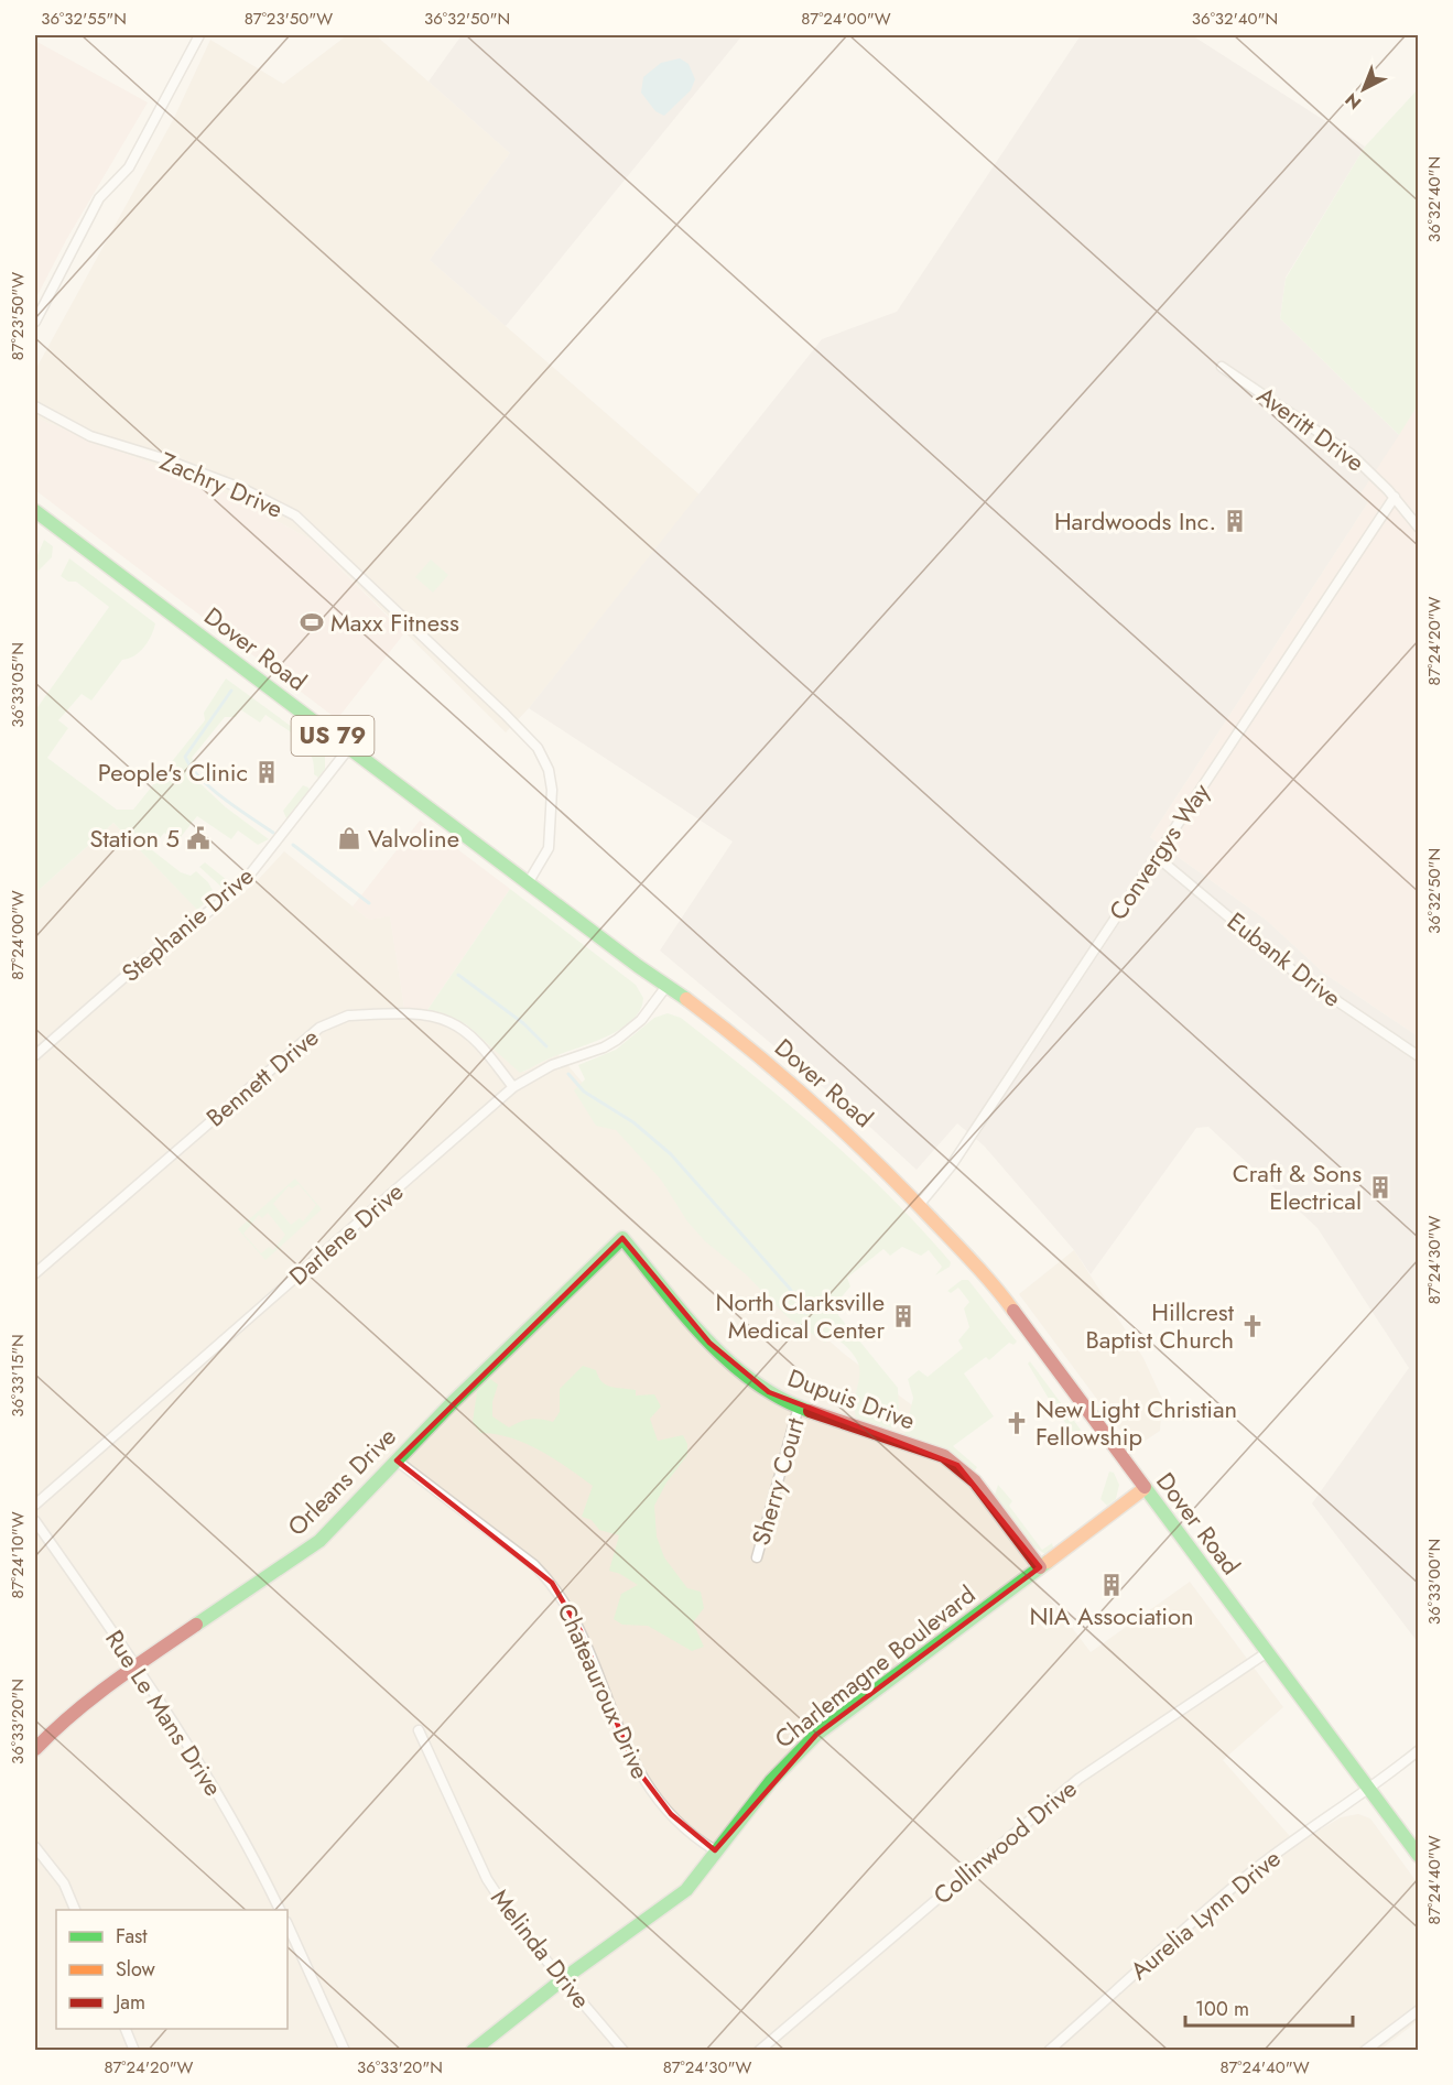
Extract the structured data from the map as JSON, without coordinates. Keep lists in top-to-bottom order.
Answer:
{
  "streets": {
    "street": [
      "Averitt Drive",
      "Zachry Drive",
      "Dover Road",
      "US 79",
      "Convergys Way",
      "Stephanie Drive",
      "Eubank Drive",
      "Bennett Drive",
      "Darlene Drive",
      "Dupuis Drive",
      "Orleans Drive",
      "Sherry Court",
      "Charlemagne Boulevard",
      "Chateauroux Drive",
      "Rue Le Mans Drive",
      "Collinwood Drive",
      "Aurelia Lynn Drive",
      "Melinda Drive"
    ]
  },
  "crossings": [
    ["Averitt Drive", "Convergys Way"],
    ["Zachry Drive", "Dover Road"],
    ["Dover Road", "Convergys Way"],
    ["Dover Road", "Stephanie Drive"],
    ["Dover Road", "Darlene Drive"],
    ["Dover Road", "Charlemagne Boulevard"],
    ["Dover Road", "Collinwood Drive"],
    ["Dover Road", "Aurelia Lynn Drive"],
    ["Convergys Way", "Eubank Drive"],
    ["Bennett Drive", "Darlene Drive"],
    ["Dupuis Drive", "Orleans Drive"],
    ["Dupuis Drive", "Sherry Court"],
    ["Dupuis Drive", "Charlemagne Boulevard"],
    ["Orleans Drive", "Chateauroux Drive"],
    ["Orleans Drive", "Rue Le Mans Drive"],
    ["Charlemagne Boulevard", "Chateauroux Drive"],
    ["Charlemagne Boulevard", "Melinda Drive"]
  ],
  "places": {
    "building": [
      "Hardwoods Inc.",
      "People's Clinic",
      "Craft & Sons Electrical",
      "North Clarksville Medical Center",
      "NIA Association"
    ],
    "sports": ["Maxx Fitness"],
    "public building": ["Station 5"],
    "shop": ["Valvoline"],
    "church": ["Hillcrest Baptist Church", "New Light Christian Fellowship"]
  },
  "legend": ["Fast", "Slow", "Jam"],
  "scale_bar": "100 m",
  "north": "bottom left",
  "coordinates": [
    "36°32'55\"N",
    "87°23'50\"W",
    "36°32'50\"N",
    "87°24'00\"W",
    "36°32'40\"N",
    "87°24'20\"W",
    "36°33'05\"N",
    "87°24'30\"W",
    "36°33'15\"N",
    "87°24'10\"W",
    "36°33'00\"N",
    "36°33'20\"N",
    "87°24'40\"W"
  ]
}
